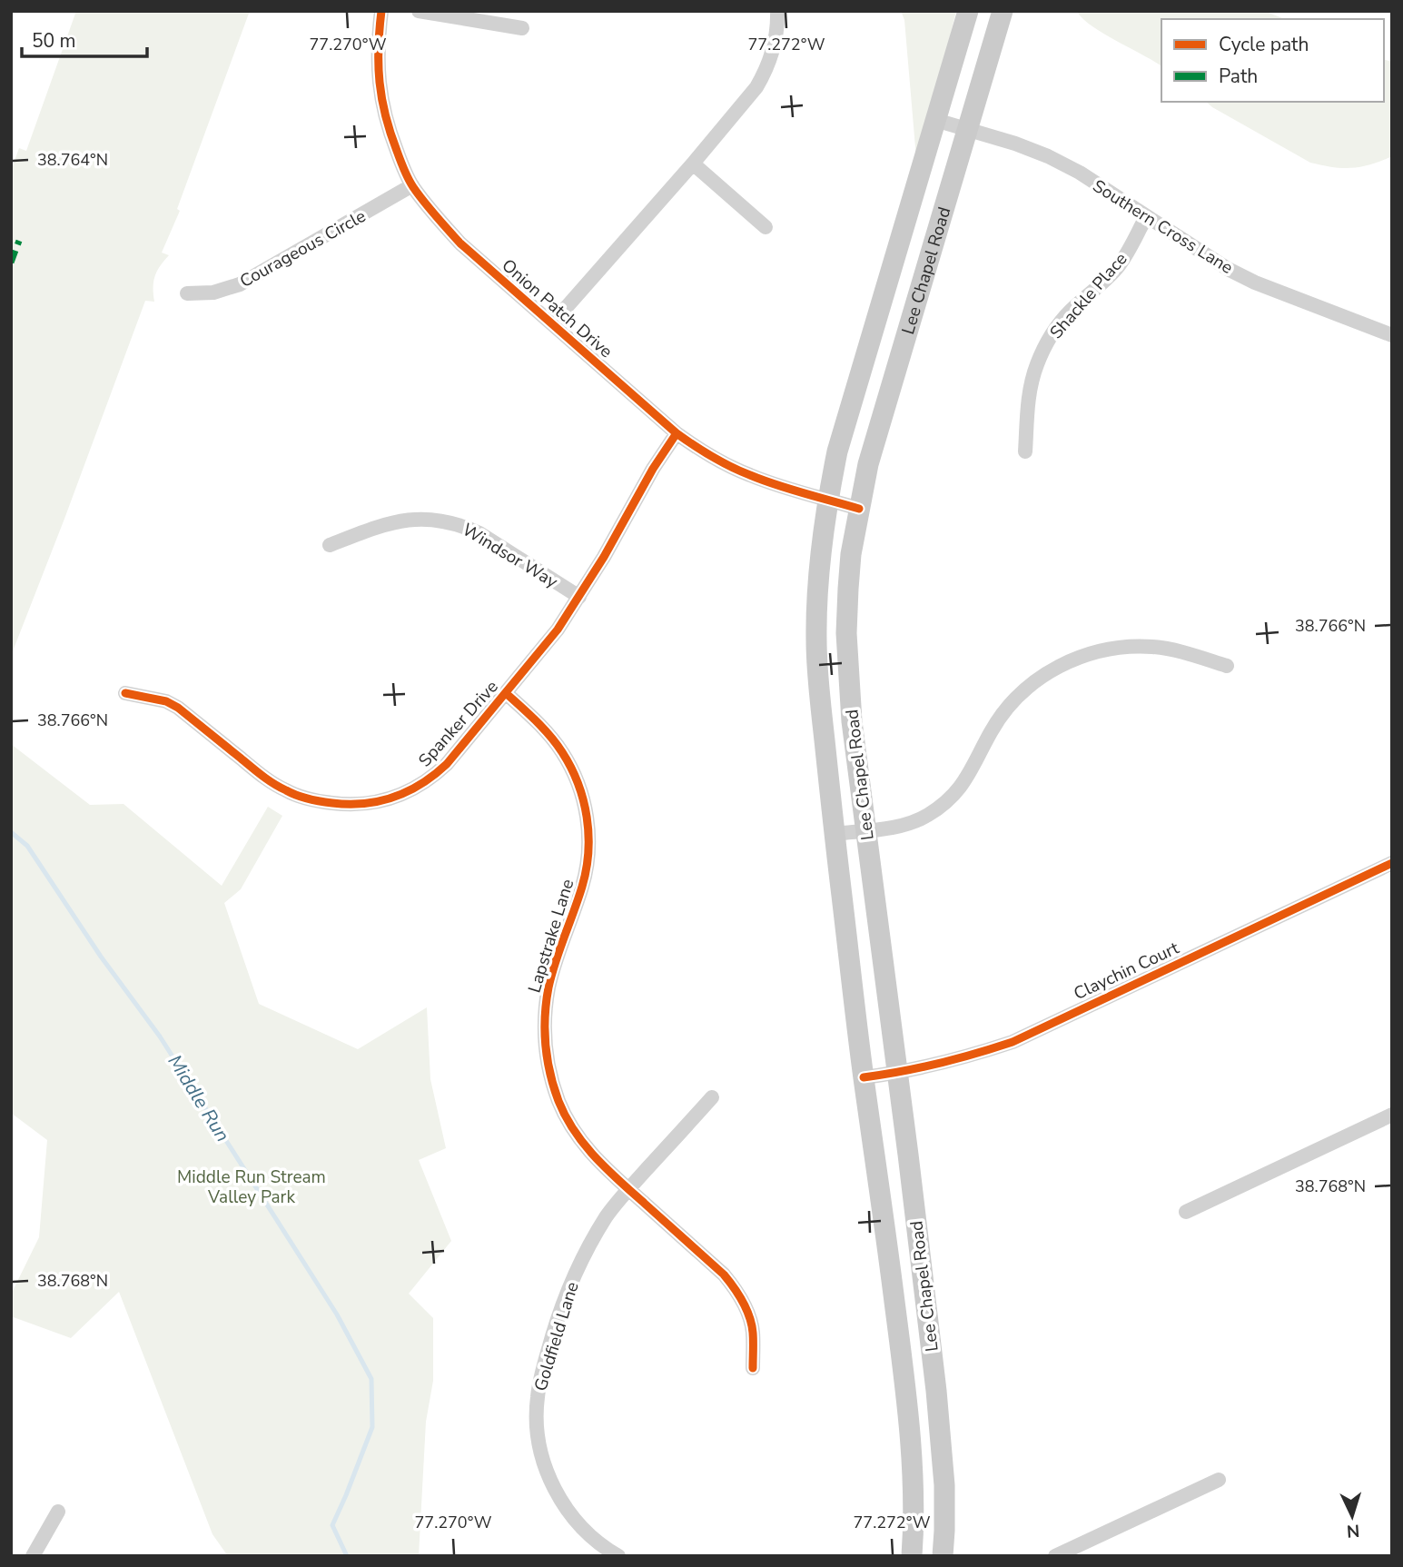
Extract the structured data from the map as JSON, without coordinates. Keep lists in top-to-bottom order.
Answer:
{
  "streets": {
    "main road": ["Lee Chapel Road"],
    "street": [
      "Southern Cross Lane",
      "Courageous Circle",
      "Shackle Place",
      "Onion Patch Drive",
      "Windsor Way",
      "Spanker Drive",
      "Lapstrake Lane",
      "Claychin Court",
      "Goldfield Lane"
    ]
  },
  "crossings": [
    ["Southern Cross Lane", "Lee Chapel Road"],
    ["Southern Cross Lane", "Shackle Place"],
    ["Courageous Circle", "Onion Patch Drive"],
    ["Lee Chapel Road", "Onion Patch Drive"],
    ["Lee Chapel Road", "Claychin Court"],
    ["Onion Patch Drive", "Spanker Drive"],
    ["Windsor Way", "Spanker Drive"],
    ["Spanker Drive", "Lapstrake Lane"],
    ["Lapstrake Lane", "Goldfield Lane"]
  ],
  "water": ["Middle Run"],
  "parks": ["Middle Run Stream Valley Park"],
  "legend": ["Cycle path", "Path"],
  "scale_bar": "50 m",
  "north": "bottom",
  "coordinates": [
    "77.270°W",
    "77.272°W",
    "38.764°N",
    "38.766°N",
    "38.768°N"
  ]
}
